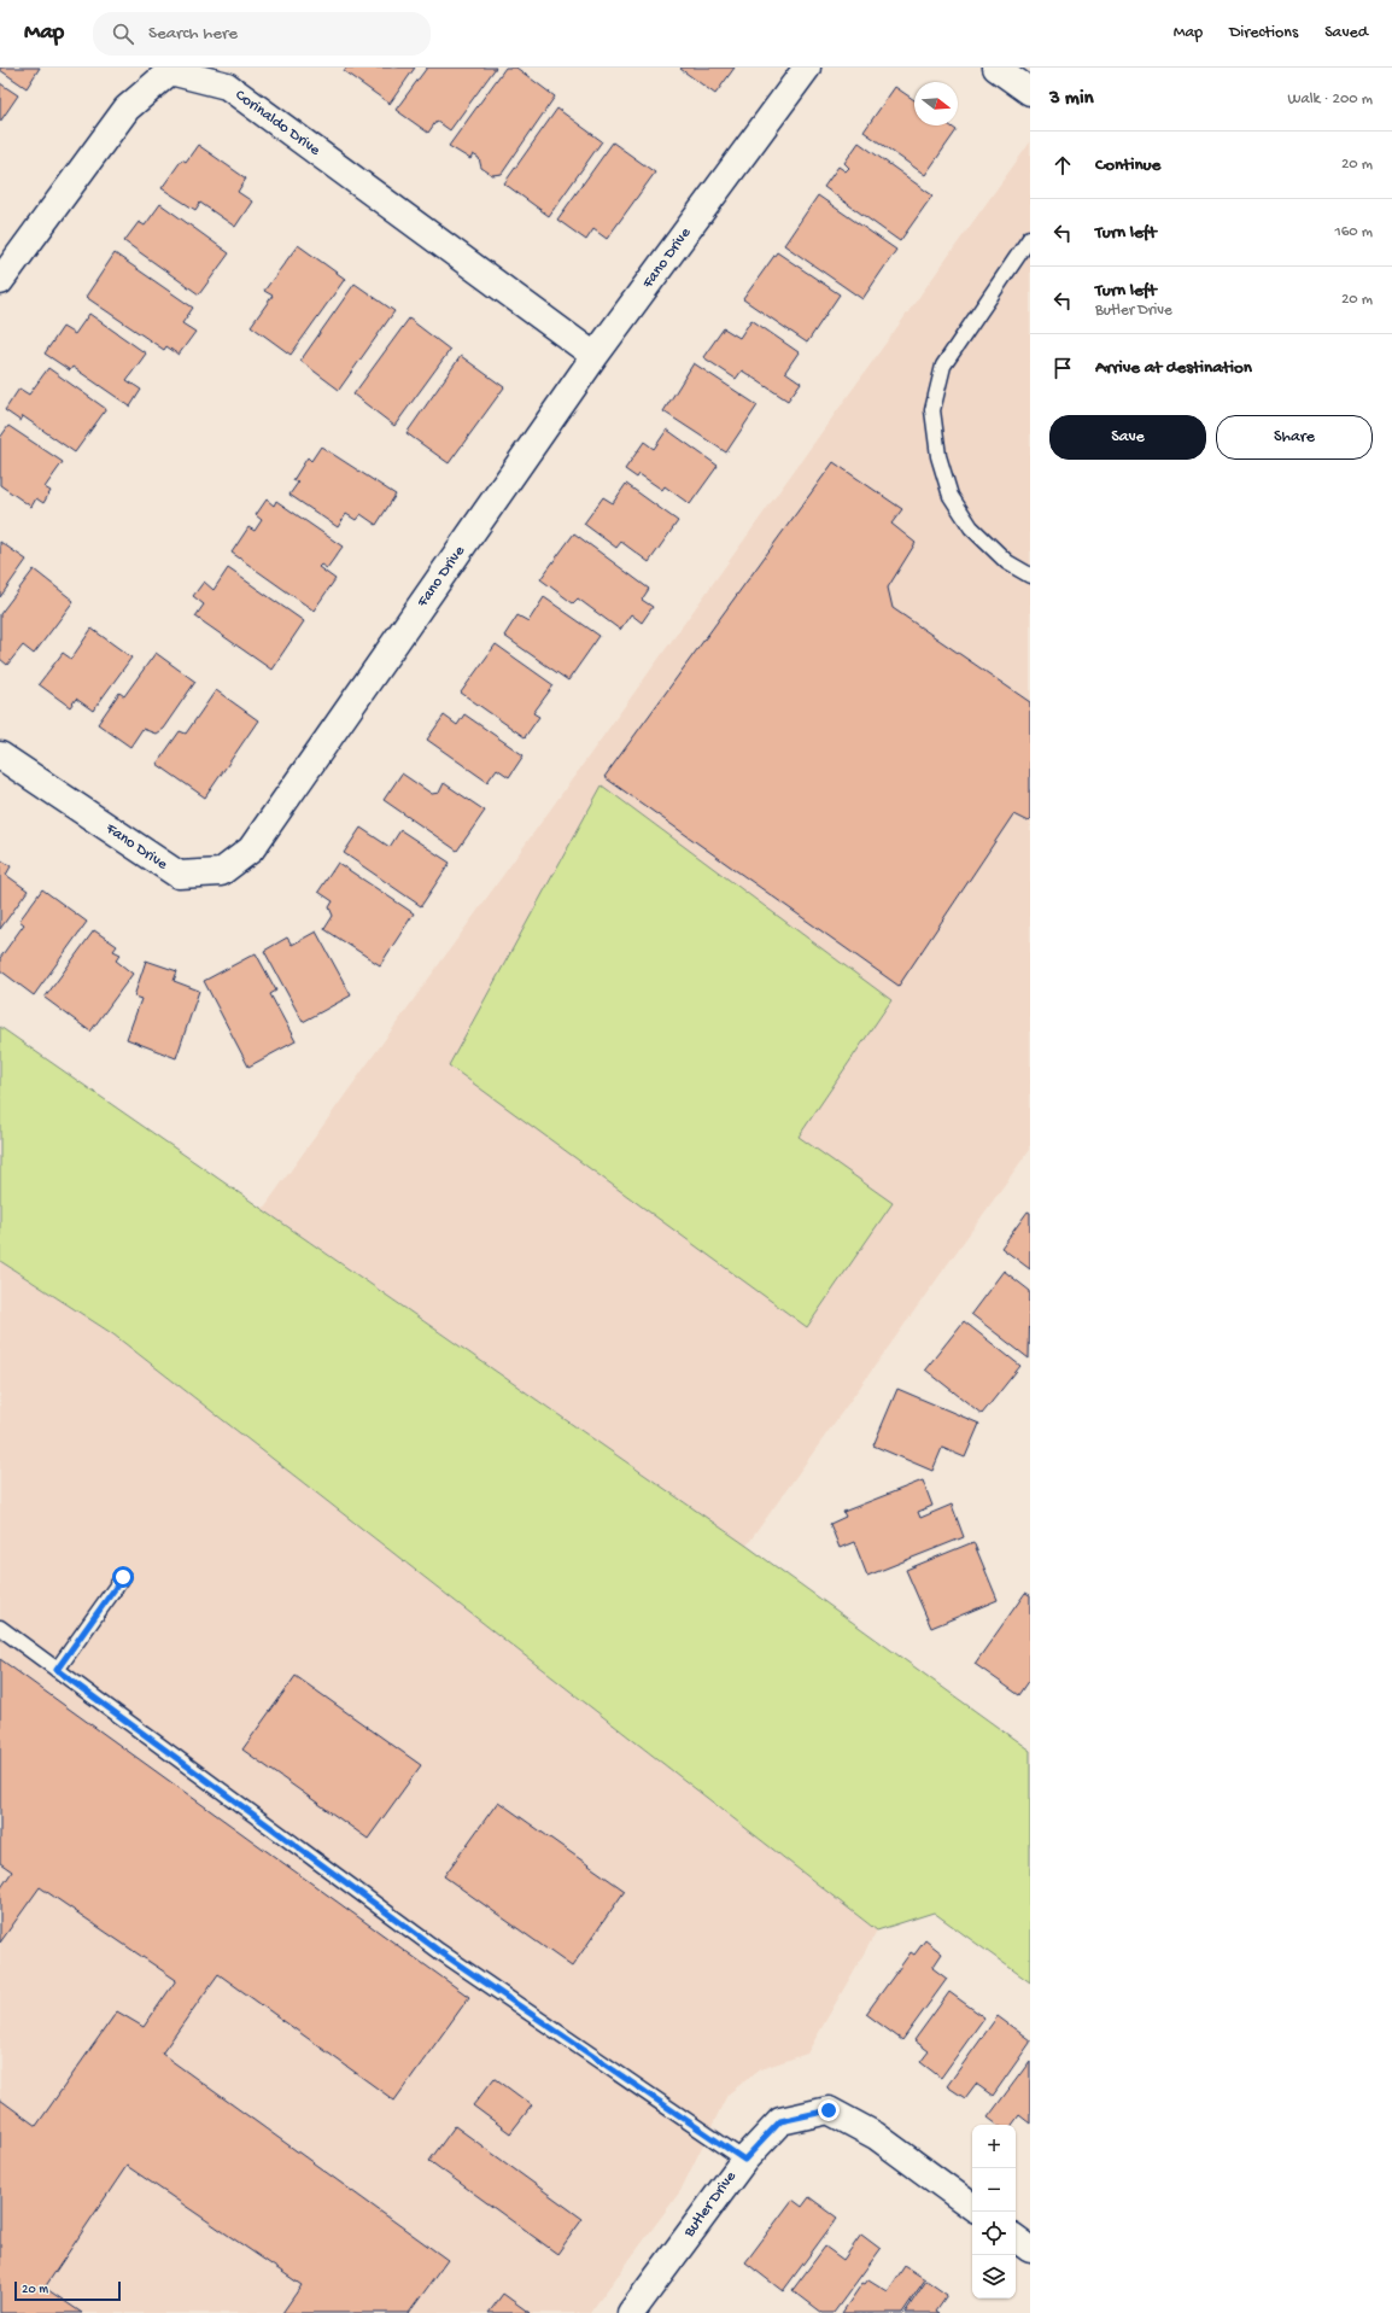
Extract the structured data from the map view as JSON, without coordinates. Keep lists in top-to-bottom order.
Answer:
{
  "streets": {
    "street": ["Corinaldo Drive", "Fano Drive", "Butler Drive"]
  },
  "crossings": [
    ["Corinaldo Drive", "Fano Drive"]
  ],
  "scale_bar": "20 m",
  "north": "right",
  "page": {
    "header": "Map",
    "search": "Search here",
    "nav": ["Map", "Directions", "Saved"],
    "heading": ["3 min", "Walk · 200 m"],
    "list": [
      ["Continue", "20 m"],
      ["Turn left", "160 m"],
      ["Turn left", "Butler Drive", "20 m"],
      "Arrive at destination"
    ],
    "buttons": ["Save", "Share"],
    "map_buttons": ["+", "−"],
    "scale": "20 m"
  }
}
